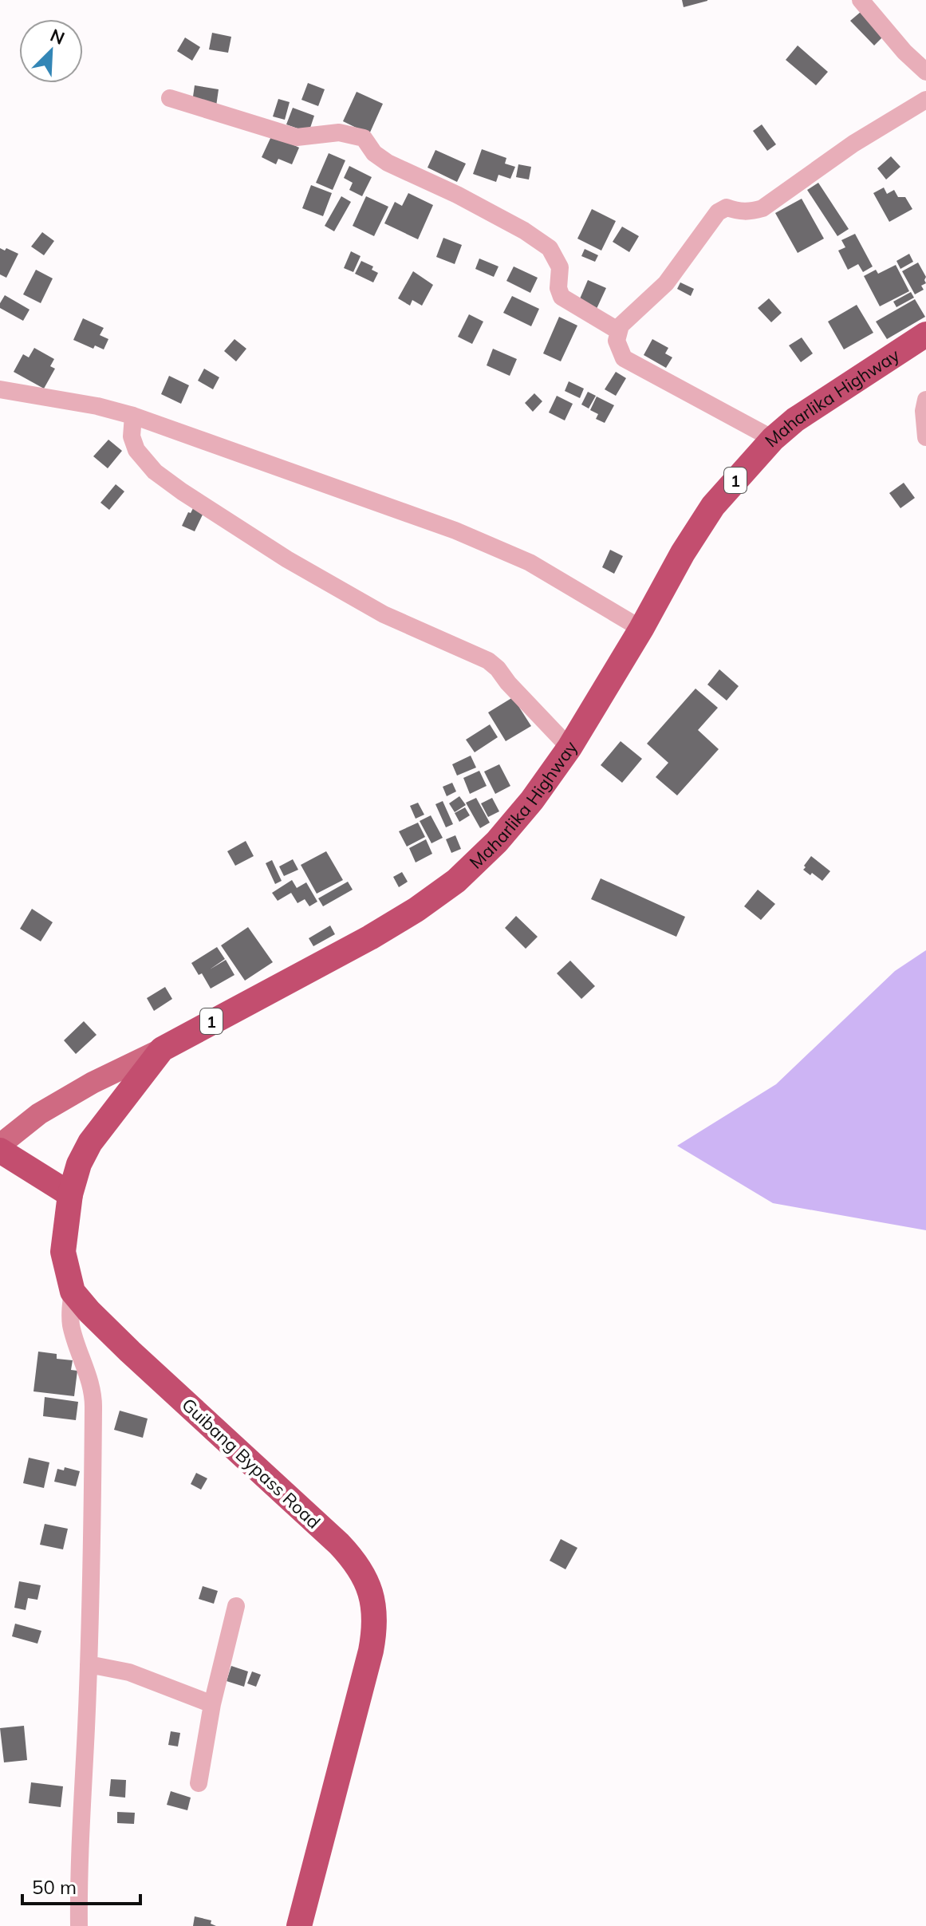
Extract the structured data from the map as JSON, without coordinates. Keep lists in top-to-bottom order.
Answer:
{
  "streets": {
    "highway": ["Maharlika Highway", "1", "Guibang Bypass Road"]
  },
  "crossings": [
    ["Maharlika Highway", "Guibang Bypass Road"]
  ],
  "scale_bar": "50 m",
  "north": "top right"
}
